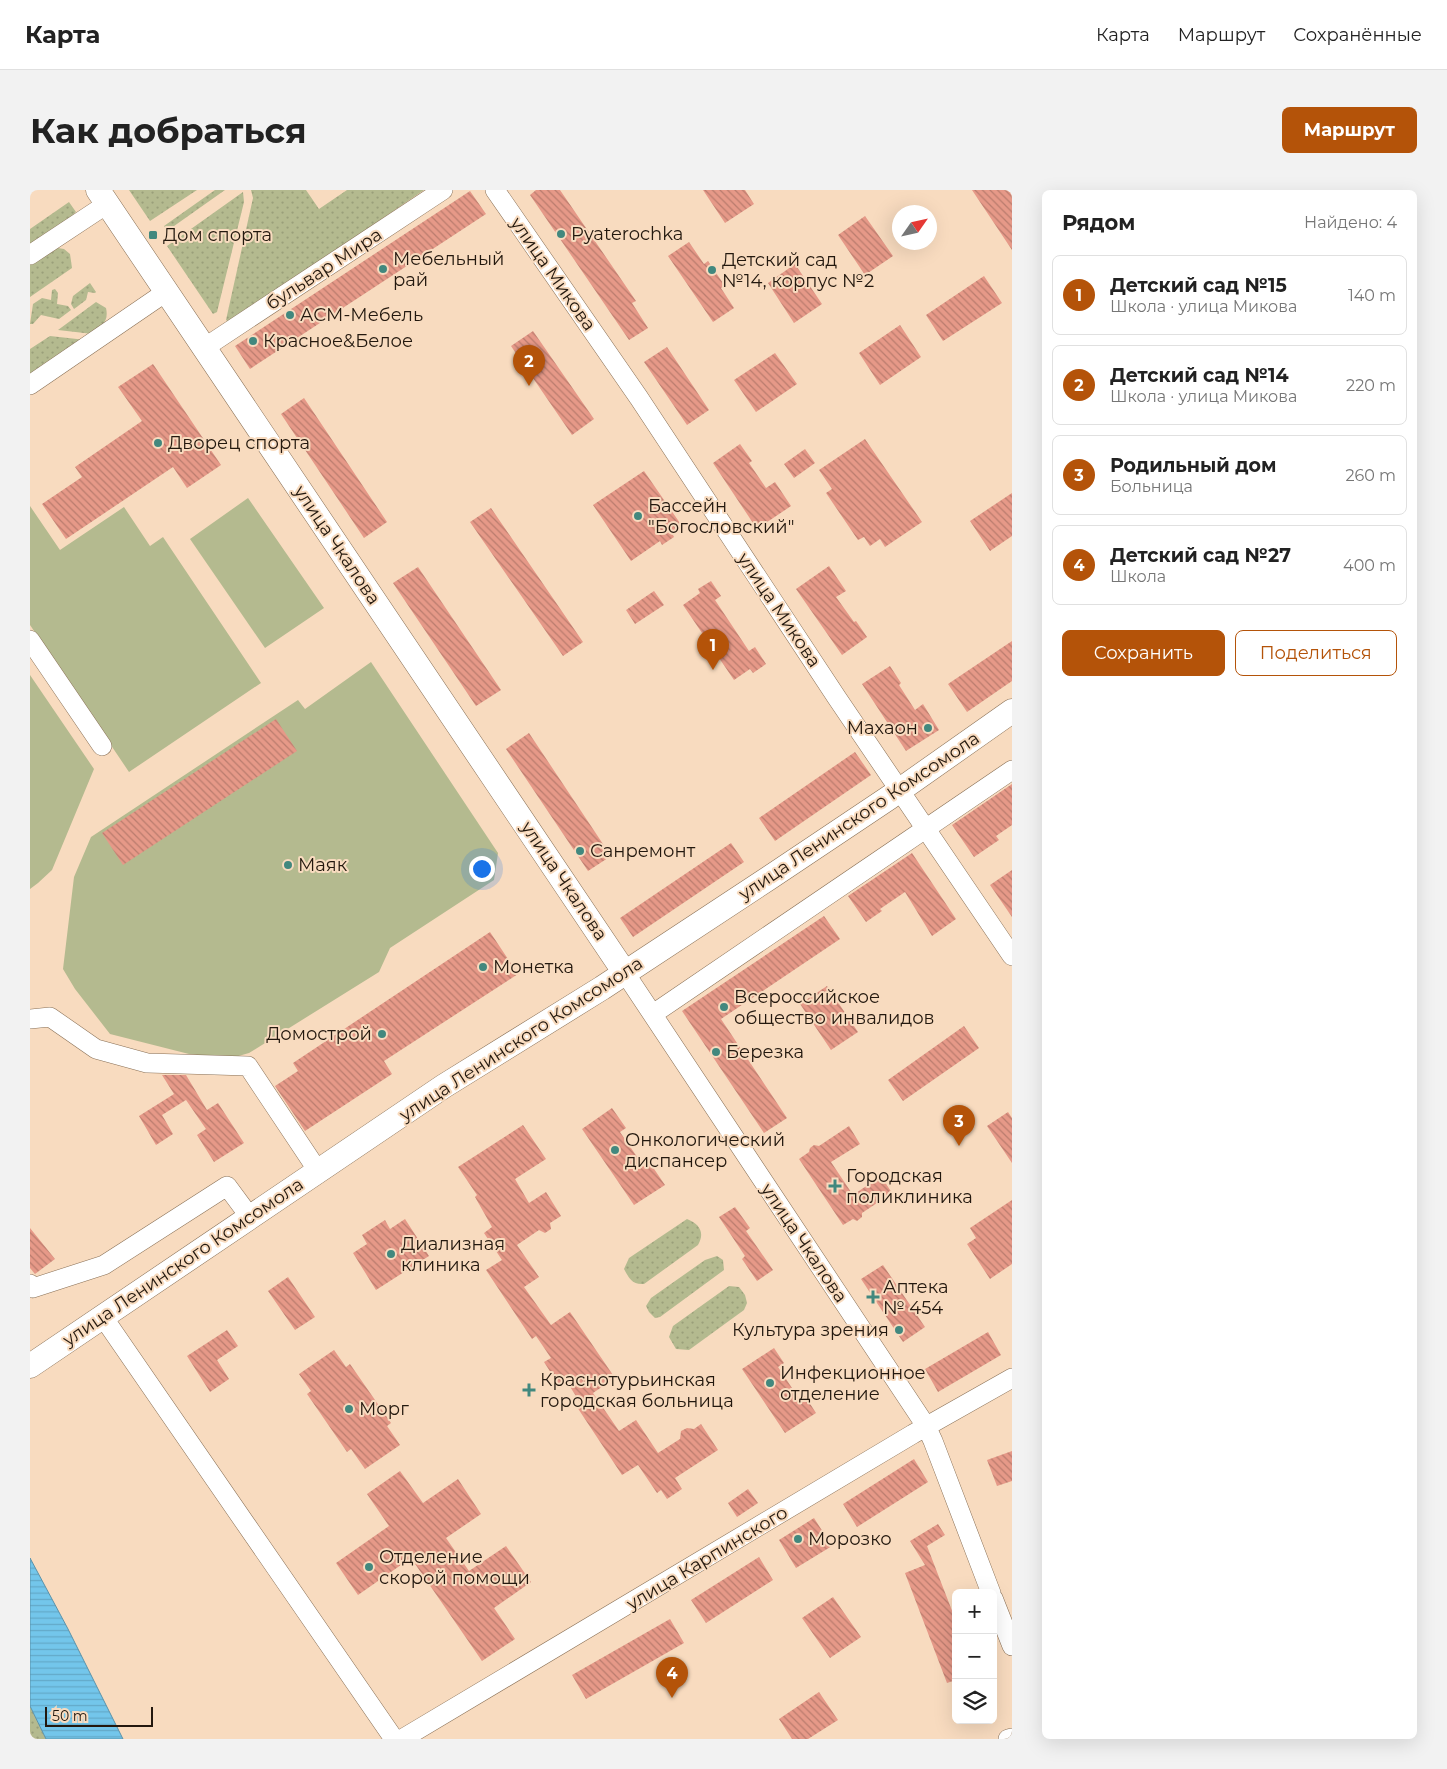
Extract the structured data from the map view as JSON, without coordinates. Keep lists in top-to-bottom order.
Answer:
{
  "streets": {
    "main road": ["улица Чкалова", "улица Ленинского Комсомола"],
    "street": ["бульвар Мира", "улица Микова", "улица Карпинского"]
  },
  "crossings": [
    ["бульвар Мира", "улица Чкалова"],
    ["улица Микова", "улица Ленинского Комсомола"],
    ["улица Чкалова", "улица Ленинского Комсомола"],
    ["улица Чкалова", "улица Карпинского"]
  ],
  "places": {
    "other": [
      "Pyaterochka",
      "Мебельный рай",
      "Детский сад №14, корпус №2",
      "АСМ-Мебель",
      "Красное&Белое",
      "Дворец спорта",
      "Бассейн \"Богословский\"",
      "Махаон",
      "Санремонт",
      "Маяк",
      "Монетка",
      "Всероссийское общество инвалидов",
      "Домострой",
      "Березка",
      "Онкологический диспансер",
      "Диализная клиника",
      "Культура зрения",
      "Инфекционное отделение",
      "Морг",
      "Морозко",
      "Отделение скорой помощи"
    ],
    "transit": ["Дом спорта"],
    "health": ["Городская поликлиника", "Аптека № 454", "Краснотурьинская городская больница"]
  },
  "scale_bar": "50 m",
  "north": "top right",
  "page": {
    "header": "Карта",
    "nav": ["Карта", "Маршрут", "Сохранённые"],
    "buttons": [
      "Маршрут",
      ["Сохранить", "Поделиться"]
    ],
    "title": "Как добраться",
    "heading": ["Рядом", "Найдено: 4"],
    "list": [
      {
        "mark": "1",
        "name": "Детский сад №15",
        "note": "Школа · улица Микова",
        "value": "140 m"
      },
      {
        "mark": "2",
        "name": "Детский сад №14",
        "note": "Школа · улица Микова",
        "value": "220 m"
      },
      {
        "mark": "3",
        "name": "Родильный дом",
        "note": "Больница",
        "value": "260 m"
      },
      {
        "mark": "4",
        "name": "Детский сад №27",
        "note": "Школа",
        "value": "400 m"
      }
    ],
    "pins": [
      "2",
      "1",
      "3",
      "4"
    ],
    "map_buttons": ["+", "−"],
    "scale": "50 m"
  }
}
